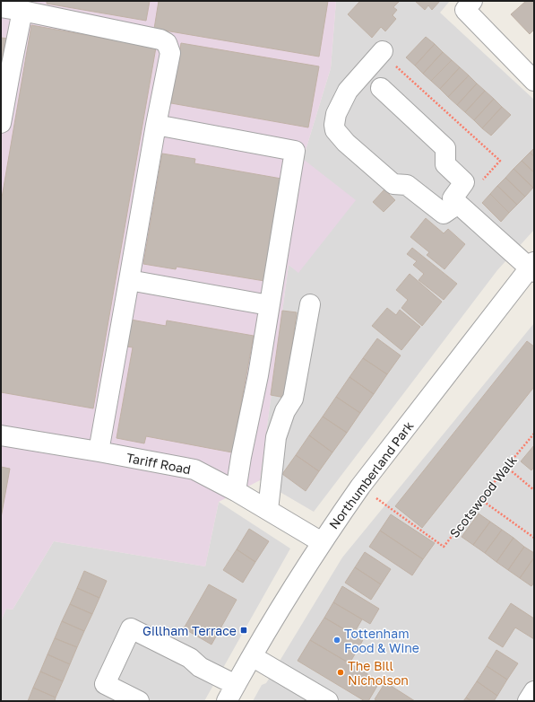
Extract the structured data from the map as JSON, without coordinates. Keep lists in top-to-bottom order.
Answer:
{
  "streets": {
    "street": ["Tariff Road", "Northumberland Park"],
    "path": ["Scotswood Walk"]
  },
  "crossings": [
    ["Tariff Road", "Northumberland Park"],
    ["Northumberland Park", "Scotswood Walk"]
  ],
  "places": {
    "transit": ["Gillham Terrace"],
    "other": ["Tottenham Food & Wine", "The Bill Nicholson"]
  }
}
